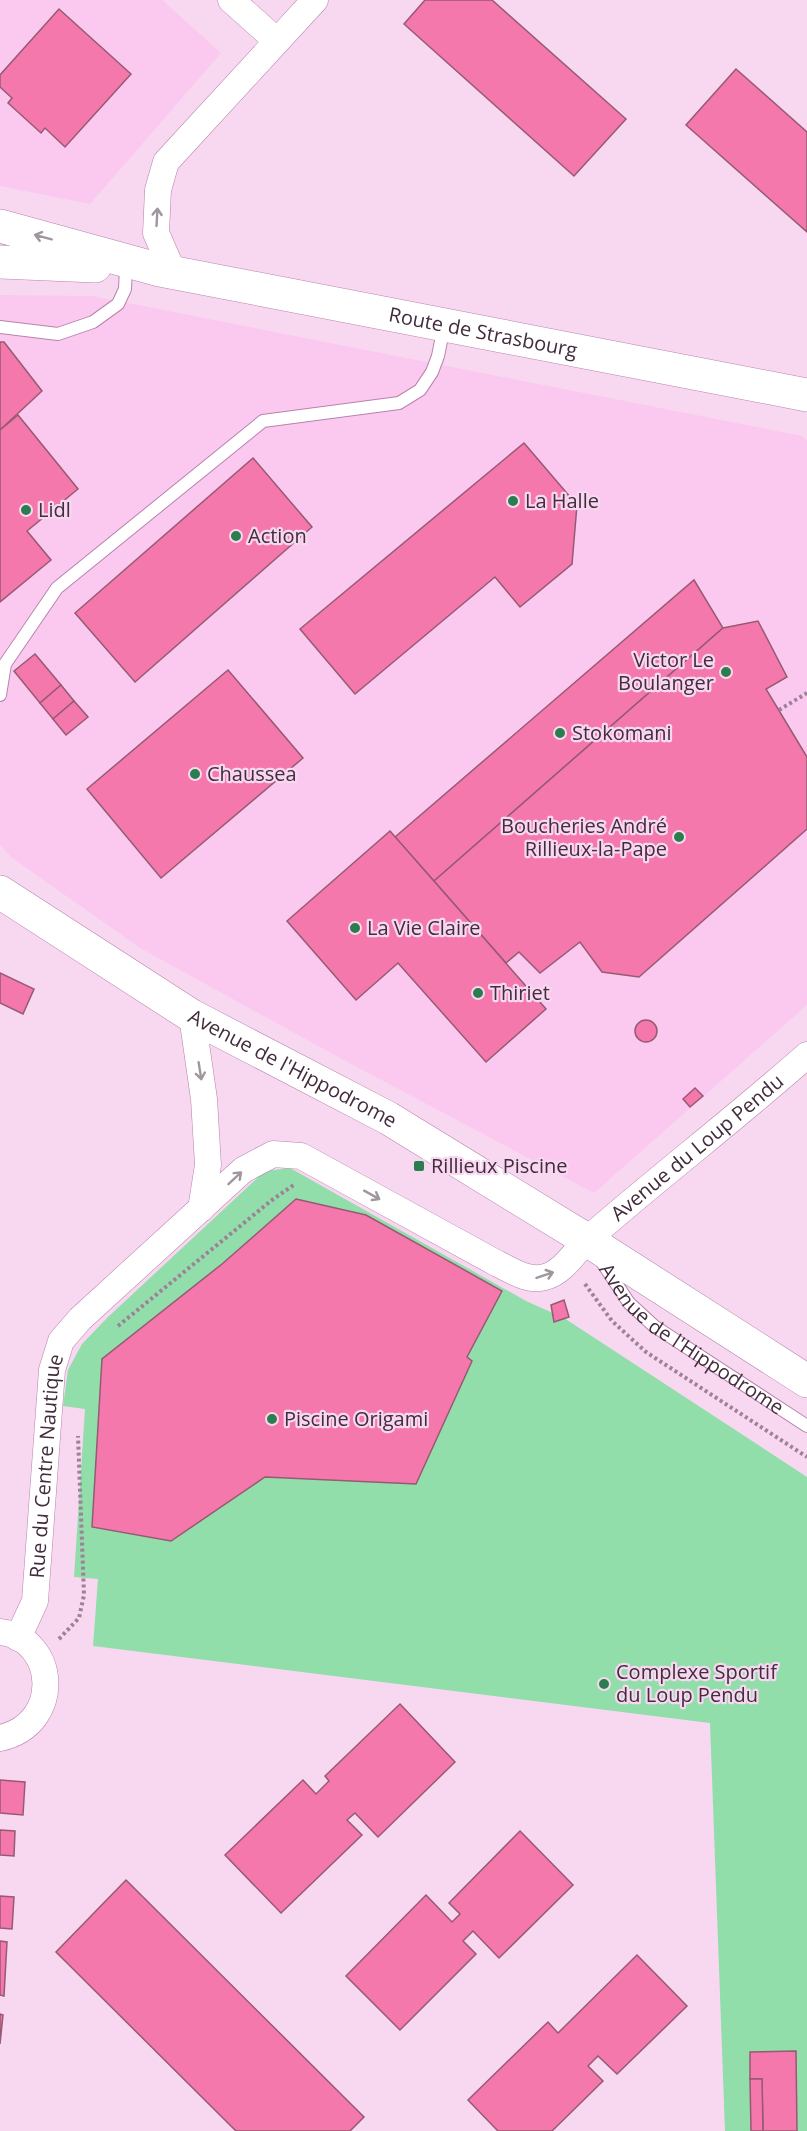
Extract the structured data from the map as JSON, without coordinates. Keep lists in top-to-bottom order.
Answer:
{
  "streets": {
    "main road": ["Route de Strasbourg", "Avenue de l'Hippodrome"],
    "street": ["Avenue du Loup Pendu", "Rue du Centre Nautique"]
  },
  "crossings": [
    ["Avenue de l'Hippodrome", "Avenue du Loup Pendu"],
    ["Avenue de l'Hippodrome", "Rue du Centre Nautique"],
    ["Avenue du Loup Pendu", "Rue du Centre Nautique"]
  ],
  "one_way": ["Rue du Centre Nautique"],
  "places": {
    "other": [
      "La Halle",
      "Lidl",
      "Action",
      "Victor Le Boulanger",
      "Stokomani",
      "Chaussea",
      "Boucheries André Rillieux-la-Pape",
      "La Vie Claire",
      "Thiriet",
      "Piscine Origami",
      "Complexe Sportif du Loup Pendu"
    ],
    "transit": ["Rillieux Piscine"]
  }
}
